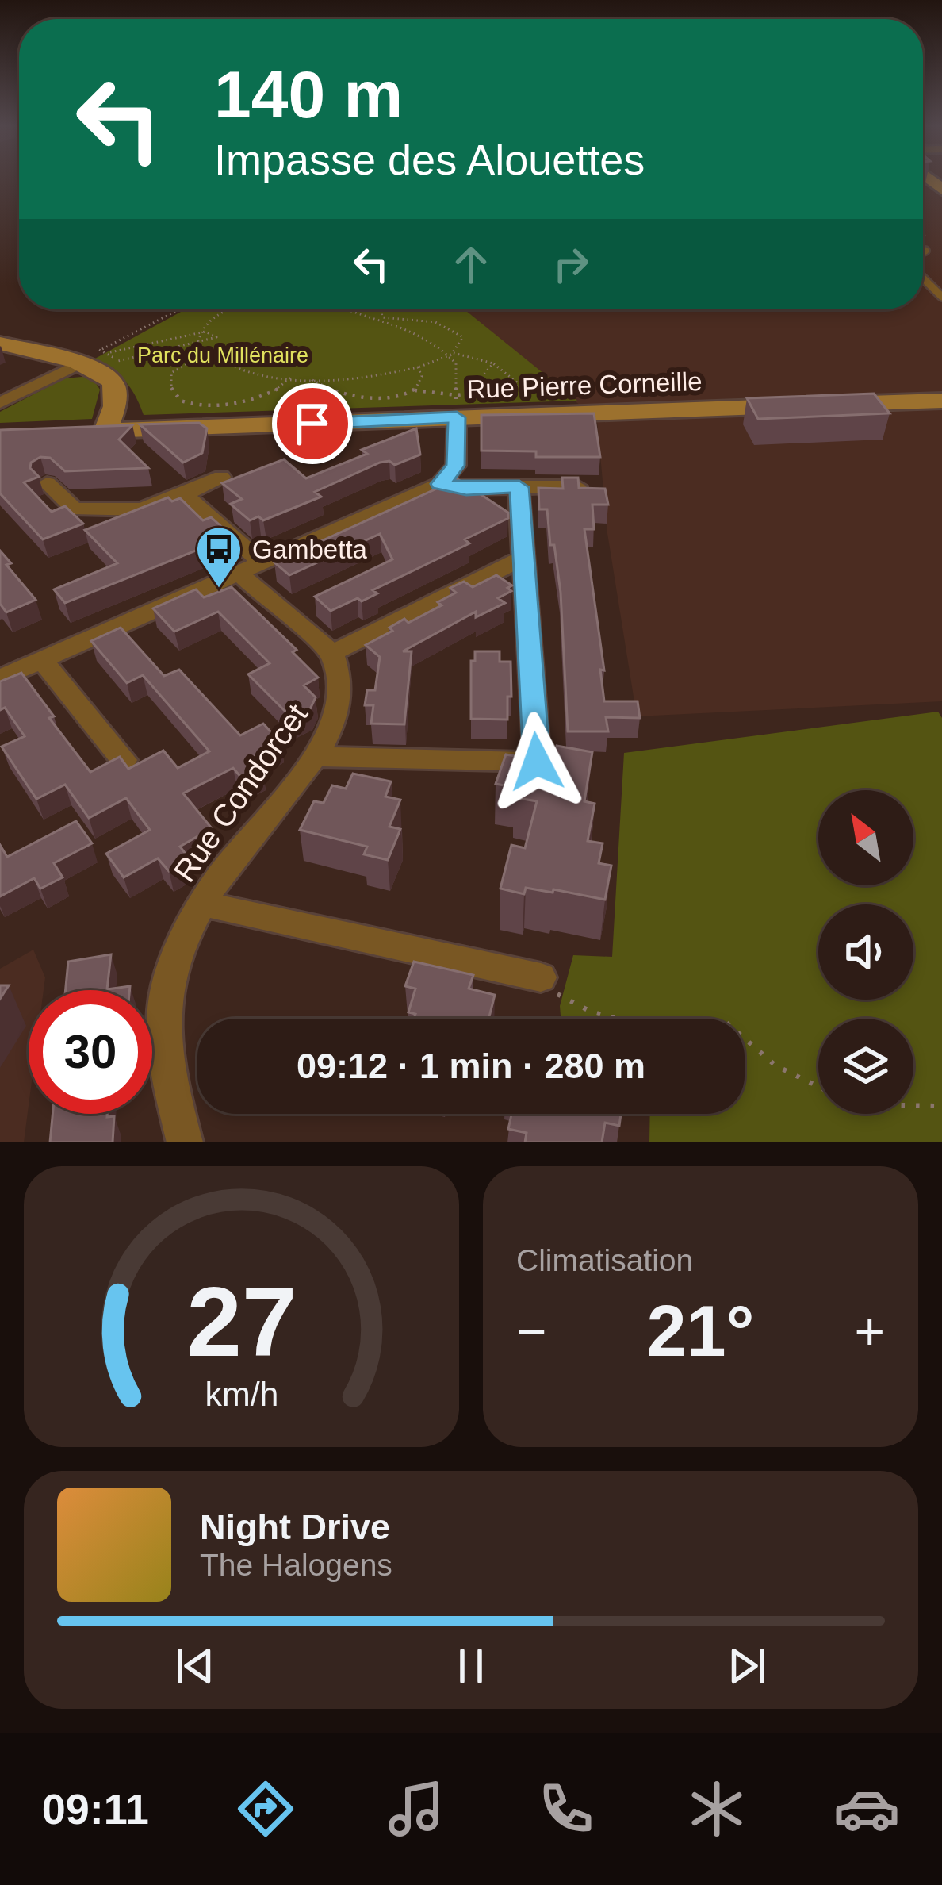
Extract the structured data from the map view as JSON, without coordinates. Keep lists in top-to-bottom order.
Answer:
{
  "streets": {
    "street": ["Rue Pierre Corneille", "Rue Condorcet"]
  },
  "parks": ["Parc du Millénaire"],
  "places": {
    "bus stop": ["Gambetta"]
  },
  "north": "top left",
  "page": {
    "turn": ["140 m", "Impasse des Alouettes"],
    "limit": "30",
    "trip": "09:12 · 1 min · 280 m",
    "tile": "Climatisation",
    "heat": ["−", "21°", "+"],
    "song": ["Night Drive", "The Halogens"],
    "tabs": "09:11",
    "gauge": ["27", "km/h"]
  }
}
